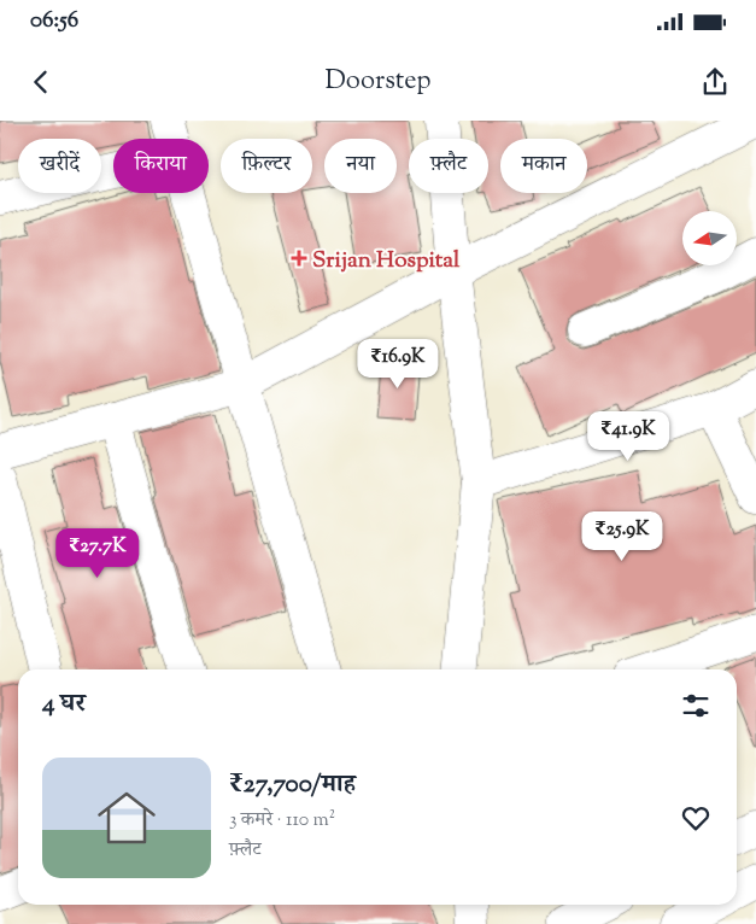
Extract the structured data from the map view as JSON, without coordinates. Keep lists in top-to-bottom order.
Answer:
{
  "places": {
    "health": ["Srijan Hospital"]
  },
  "north": "left",
  "page": {
    "status": "06:56",
    "header": "Doorstep",
    "chip": [
      "खरीदें",
      "किराया",
      "फ़िल्टर",
      "नया",
      "फ़्लैट",
      "मकान"
    ],
    "price": [
      "₹16.9K",
      "₹41.9K",
      "₹25.9K",
      "₹27.7K"
    ],
    "heading": "4 घर",
    "list": [
      {
        "name": "₹27,700/माह",
        "note": "3 कमरे · 110 m² · फ़्लैट"
      }
    ]
  }
}
